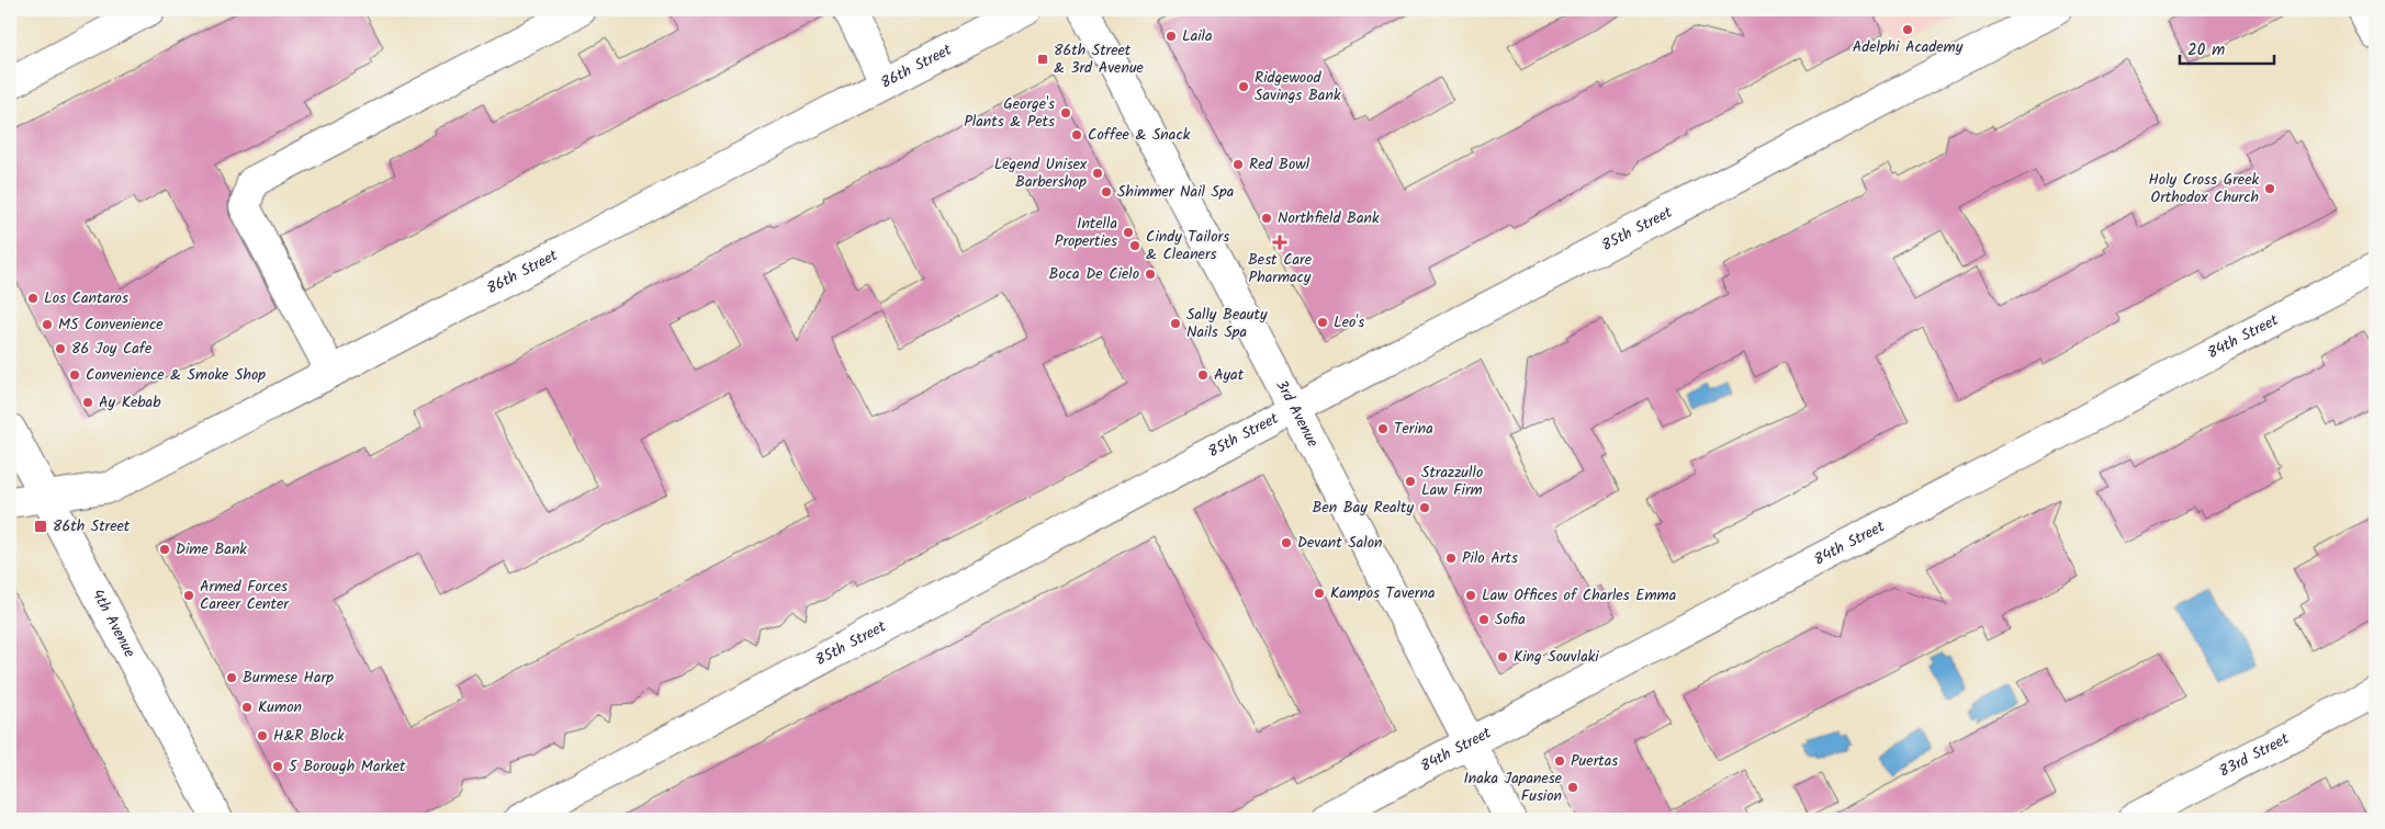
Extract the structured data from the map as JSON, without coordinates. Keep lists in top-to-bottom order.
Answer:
{
  "streets": {
    "street": [
      "86th Street",
      "85th Street",
      "84th Street",
      "3rd Avenue",
      "4th Avenue",
      "83rd Street"
    ]
  },
  "crossings": [
    ["86th Street", "4th Avenue"],
    ["85th Street", "3rd Avenue"],
    ["84th Street", "3rd Avenue"]
  ],
  "places": {
    "other": [
      "Adelphi Academy",
      "Laila",
      "Ridgewood Savings Bank",
      "George's Plants & Pets",
      "Coffee & Snack",
      "Red Bowl",
      "Legend Unisex Barbershop",
      "Holy Cross Greek Orthodox Church",
      "Shimmer Nail Spa",
      "Northfield Bank",
      "Intella Properties",
      "Cindy Tailors & Cleaners",
      "Boca De Cielo",
      "Los Cantaros",
      "Leo's",
      "Sally Beauty Nails Spa",
      "MS Convenience",
      "86 Joy Cafe",
      "Convenience & Smoke Shop",
      "Ayat",
      "Ay Kebab",
      "Terina",
      "Strazzullo Law Firm",
      "Ben Bay Realty",
      "Devant Salon",
      "Dime Bank",
      "Pilo Arts",
      "Kampos Taverna",
      "Armed Forces Career Center",
      "Law Offices of Charles Emma",
      "Sofia",
      "King Souvlaki",
      "Burmese Harp",
      "Kumon",
      "H&R Block",
      "Puertas",
      "5 Borough Market",
      "Inaka Japanese Fusion"
    ],
    "transit": ["86th Street & 3rd Avenue", "86th Street"],
    "health": ["Best Care Pharmacy"]
  },
  "scale_bar": "20 m"
}
